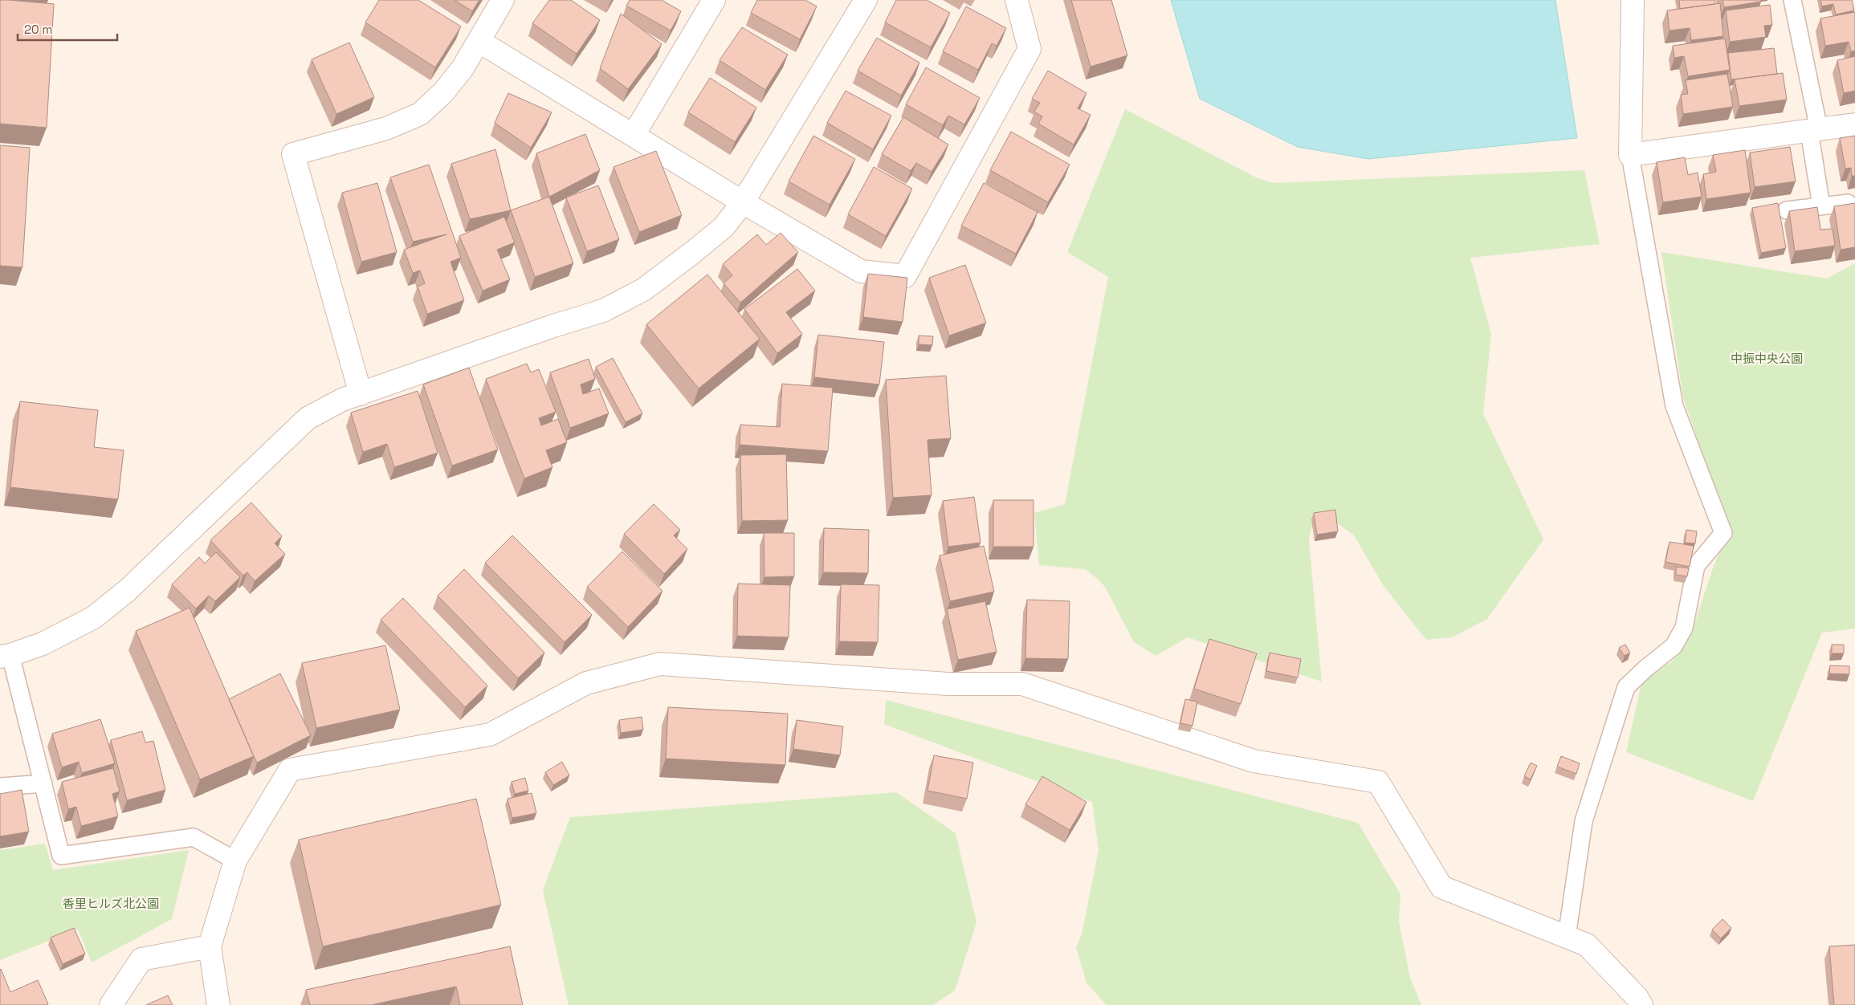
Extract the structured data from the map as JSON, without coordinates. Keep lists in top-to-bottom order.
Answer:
{
  "parks": ["中振中央公園", "香里ヒルズ北公園"],
  "scale_bar": "20 m"
}
